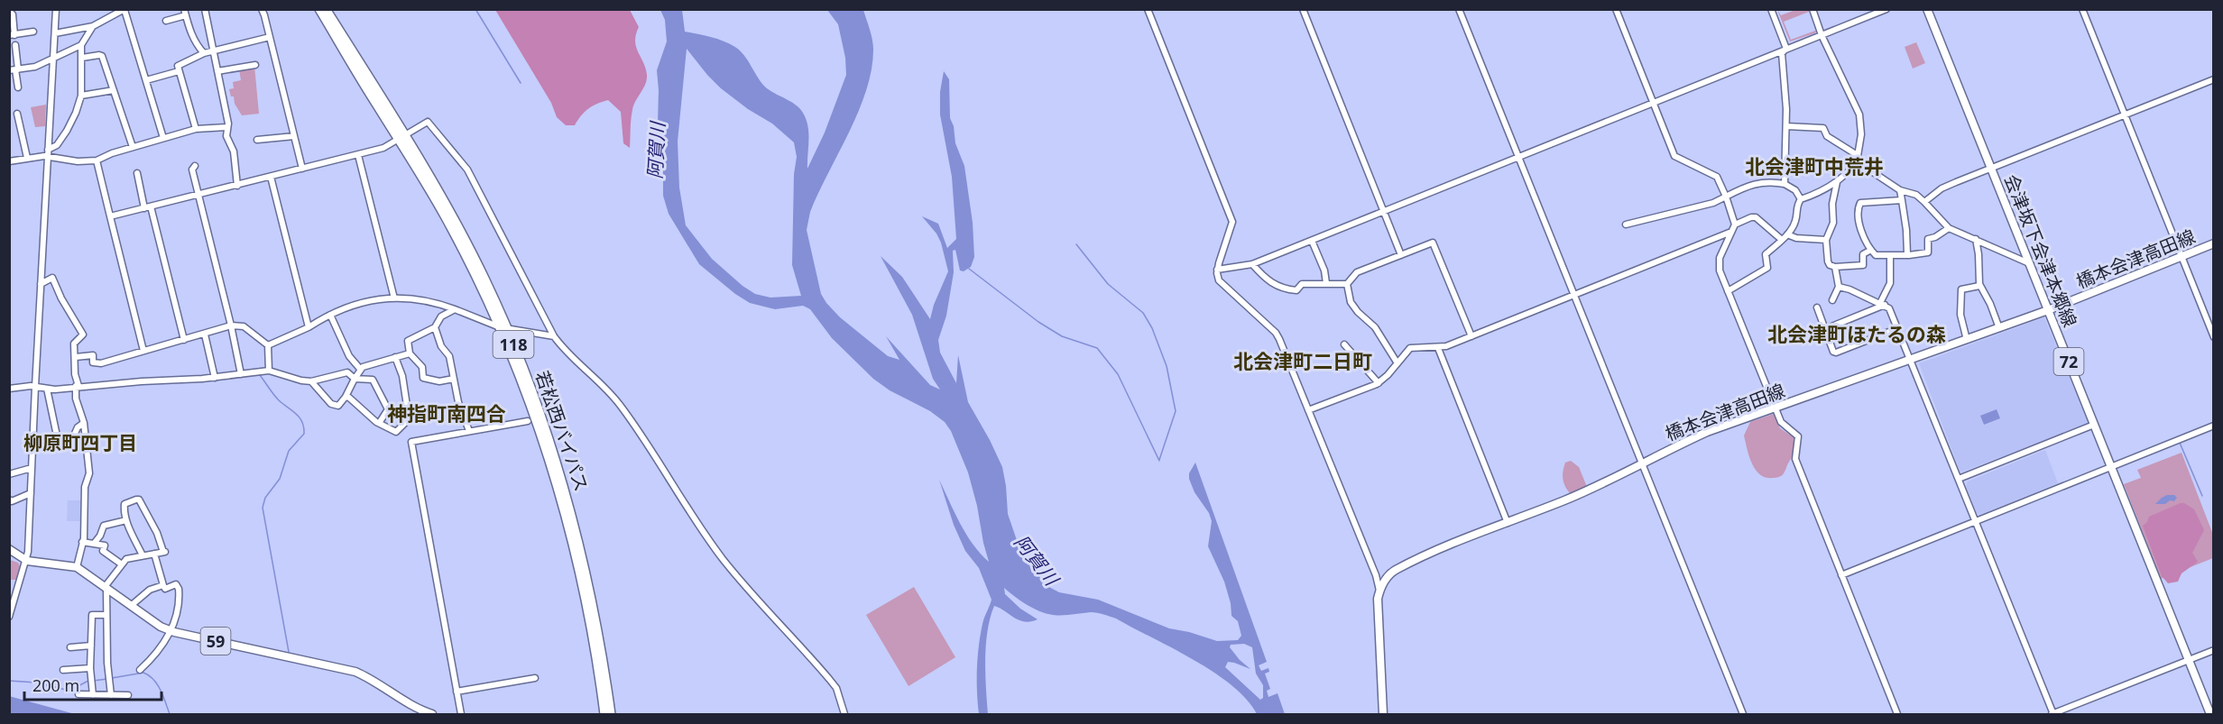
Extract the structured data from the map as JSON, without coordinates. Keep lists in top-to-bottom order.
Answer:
{
  "streets": {
    "highway": ["118", "若松西バイパス"],
    "main road": [
      "会津坂下会津本郷線",
      "橋本会津高田線",
      "72",
      "59"
    ]
  },
  "crossings": [
    ["会津坂下会津本郷線", "橋本会津高田線"]
  ],
  "districts": [
    "北会津町中荒井",
    "北会津町ほたるの森",
    "北会津町二日町",
    "神指町南四合",
    "柳原町四丁目"
  ],
  "water": ["阿賀川"],
  "scale_bar": "200 m"
}
